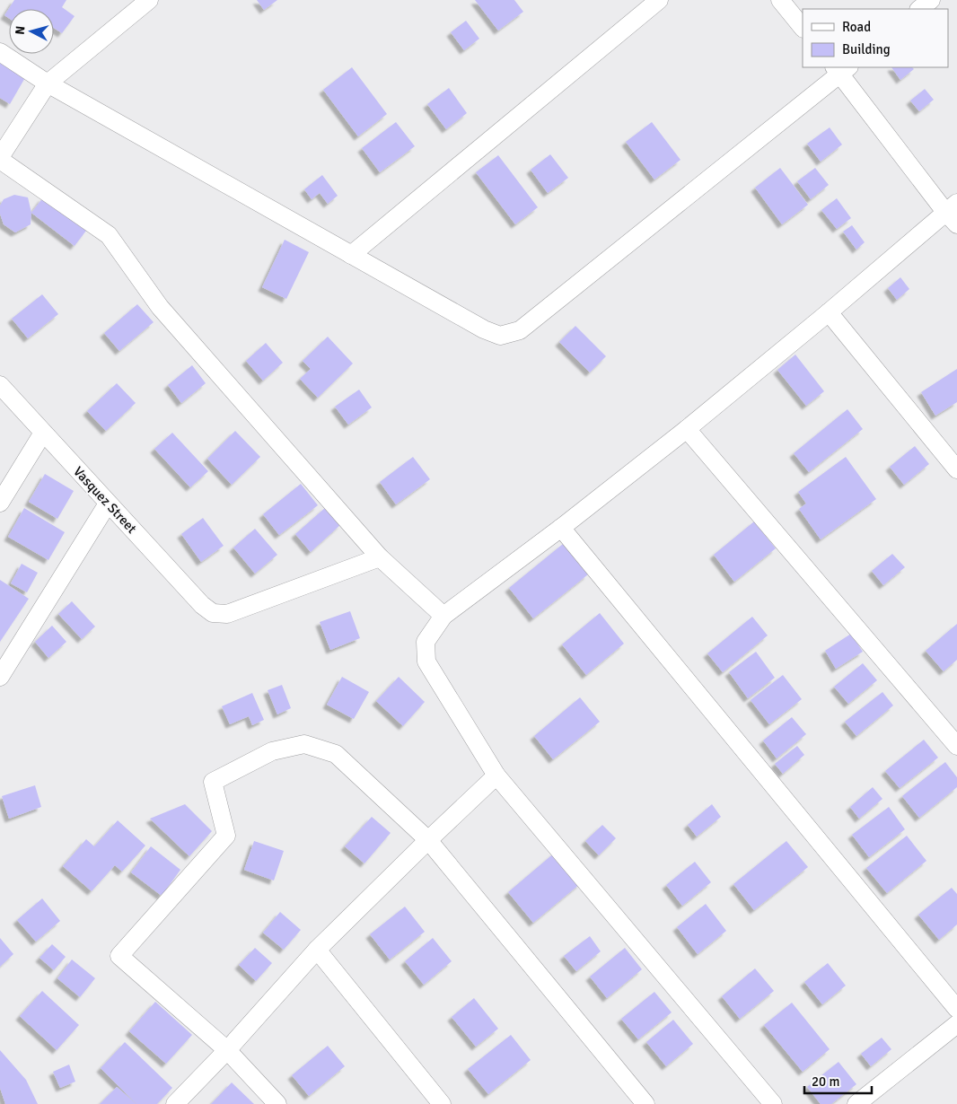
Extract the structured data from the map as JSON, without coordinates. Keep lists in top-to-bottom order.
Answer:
{
  "streets": {
    "street": ["Vasquez Street"]
  },
  "legend": ["Road", "Building"],
  "scale_bar": "20 m",
  "north": "left"
}
